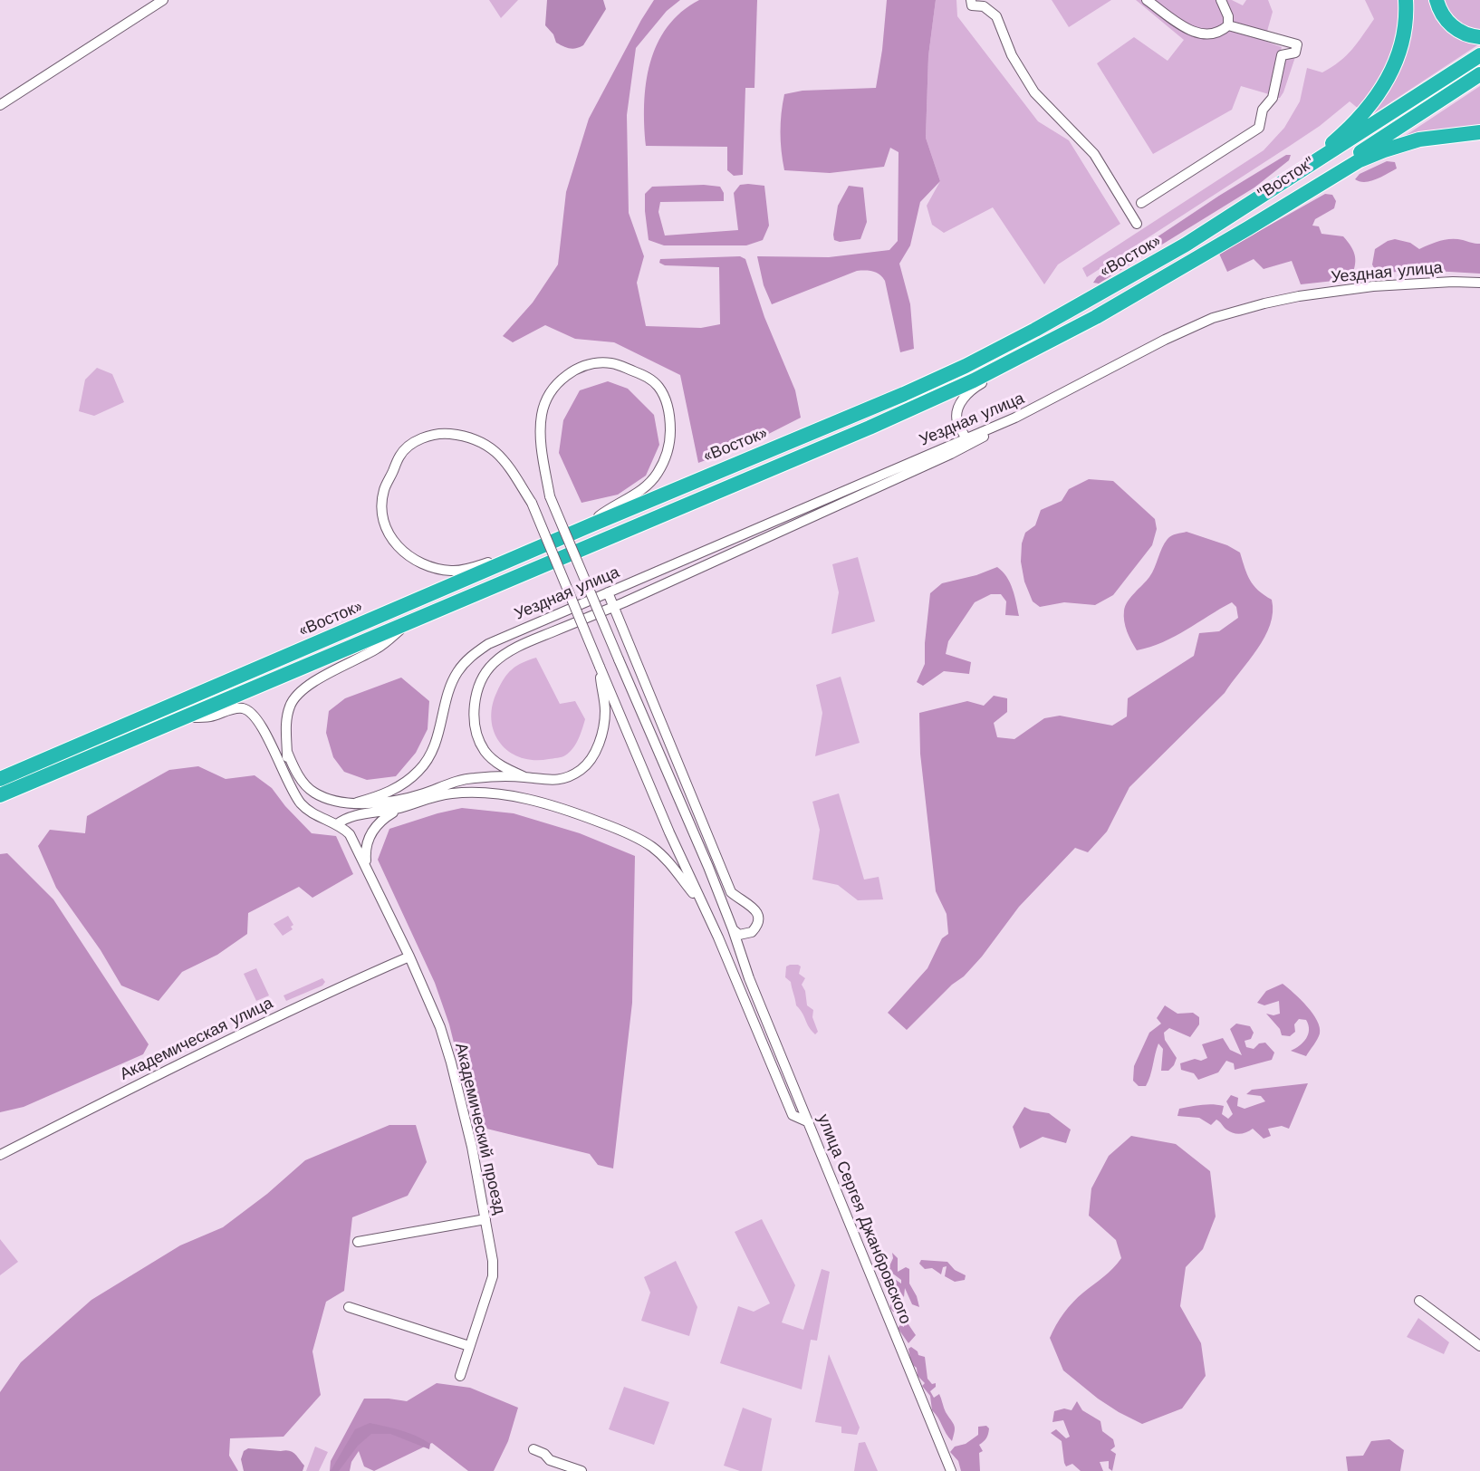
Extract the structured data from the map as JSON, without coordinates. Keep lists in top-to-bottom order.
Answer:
{
  "streets": {
    "highway": ["\"Восток\"", "«Восток»"],
    "street": [
      "Уездная улица",
      "Академическая улица",
      "Академический проезд",
      "улица Сергея Джанбровского"
    ]
  },
  "crossings": [
    ["\"Восток\"", "«Восток»"],
    ["«Восток»", "улица Сергея Джанбровского"],
    ["Академическая улица", "Академический проезд"]
  ]
}
